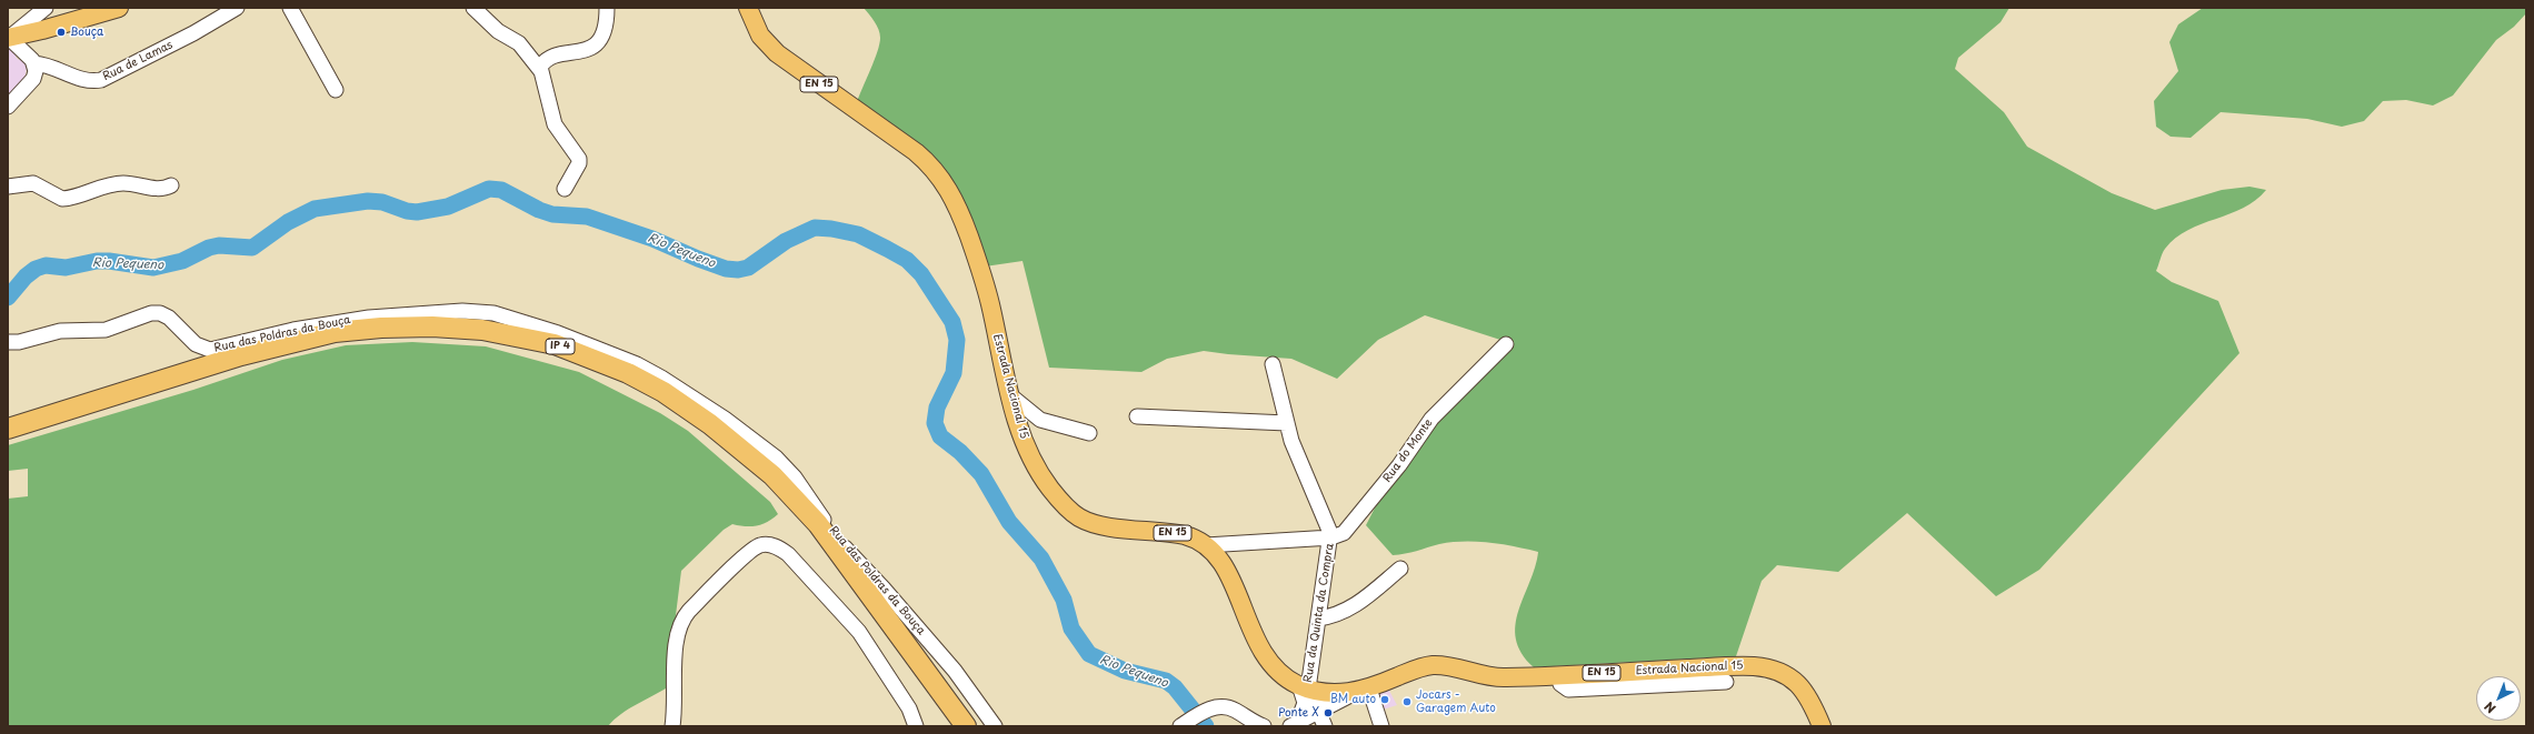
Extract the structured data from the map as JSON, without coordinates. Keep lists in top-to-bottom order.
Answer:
{
  "streets": {
    "highway": ["IP 4"],
    "main road": ["EN 15", "Estrada Nacional 15"],
    "street": [
      "Rua de Lamas",
      "Rua das Poldras da Bouça",
      "Rua do Monte",
      "Rua da Quinta da Compra"
    ]
  },
  "crossings": [
    ["Estrada Nacional 15", "Rua da Quinta da Compra"],
    ["Rua do Monte", "Rua da Quinta da Compra"]
  ],
  "water": ["Rio Pequeno"],
  "places": [
    "Bouça",
    "BM auto",
    "Jocars - Garagem Auto",
    "Ponte X"
  ],
  "north": "bottom left"
}
